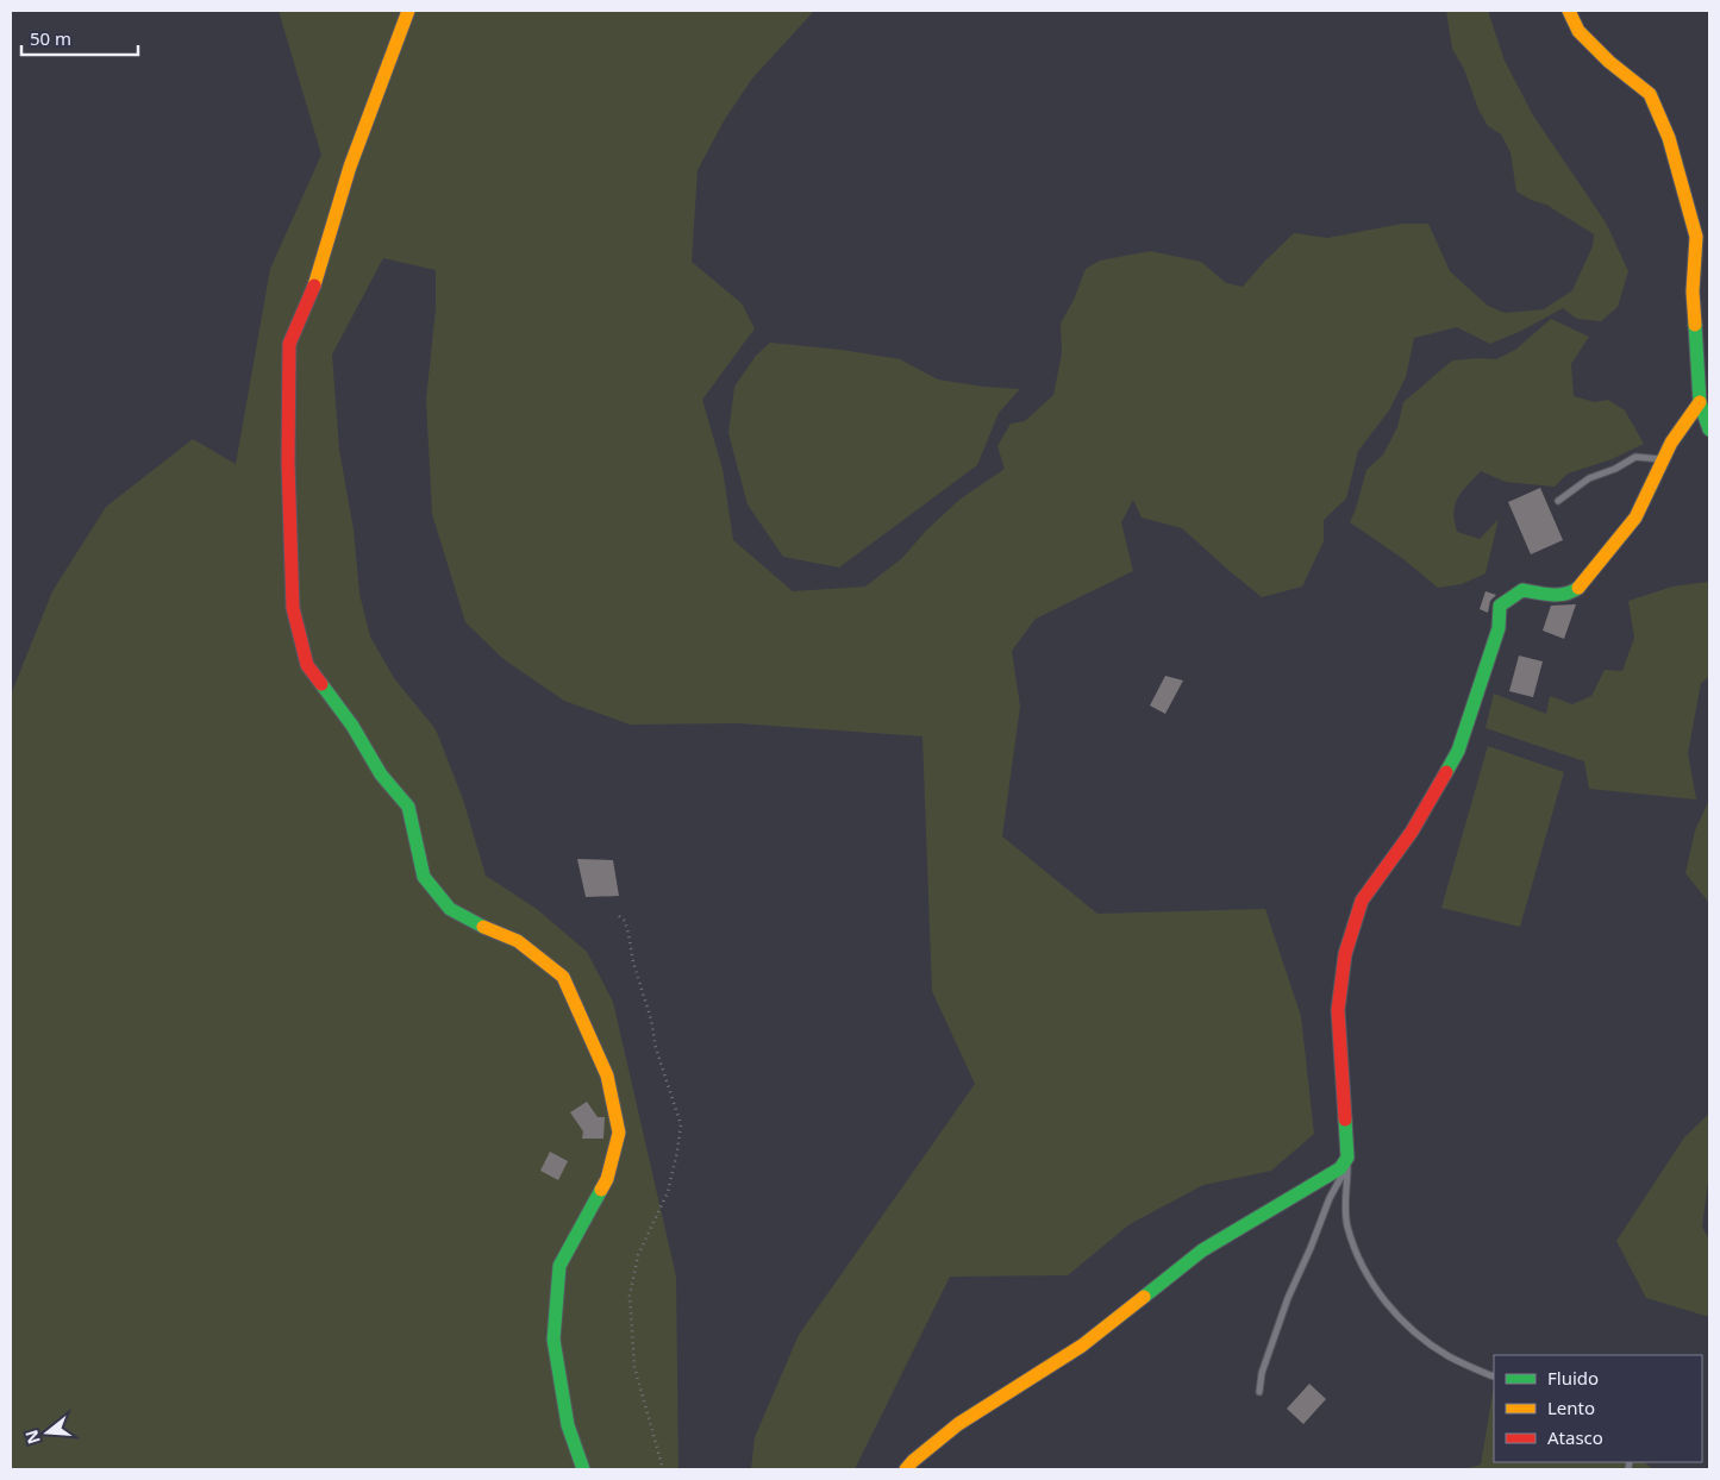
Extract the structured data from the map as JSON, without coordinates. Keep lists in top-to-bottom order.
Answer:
{
  "legend": ["Fluido", "Lento", "Atasco"],
  "scale_bar": "50 m",
  "north": "left"
}
